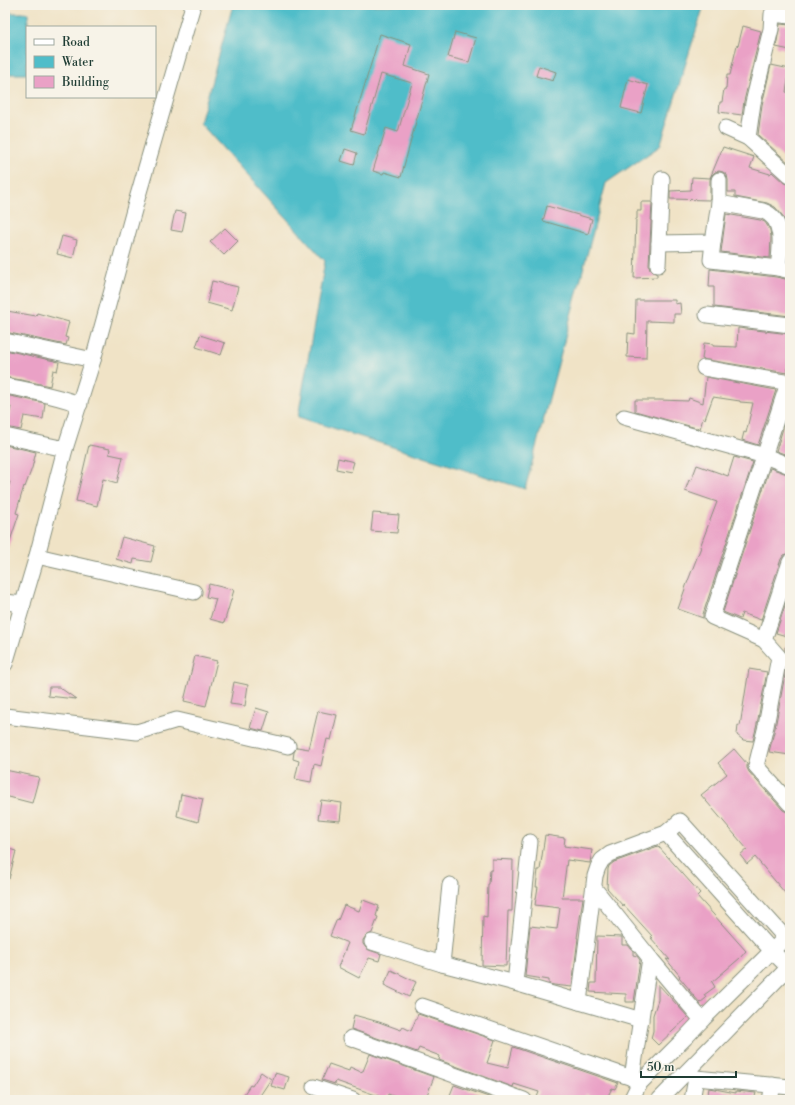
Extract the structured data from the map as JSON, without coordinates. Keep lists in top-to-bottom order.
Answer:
{
  "legend": ["Road", "Water", "Building"],
  "scale_bar": "50 m"
}
